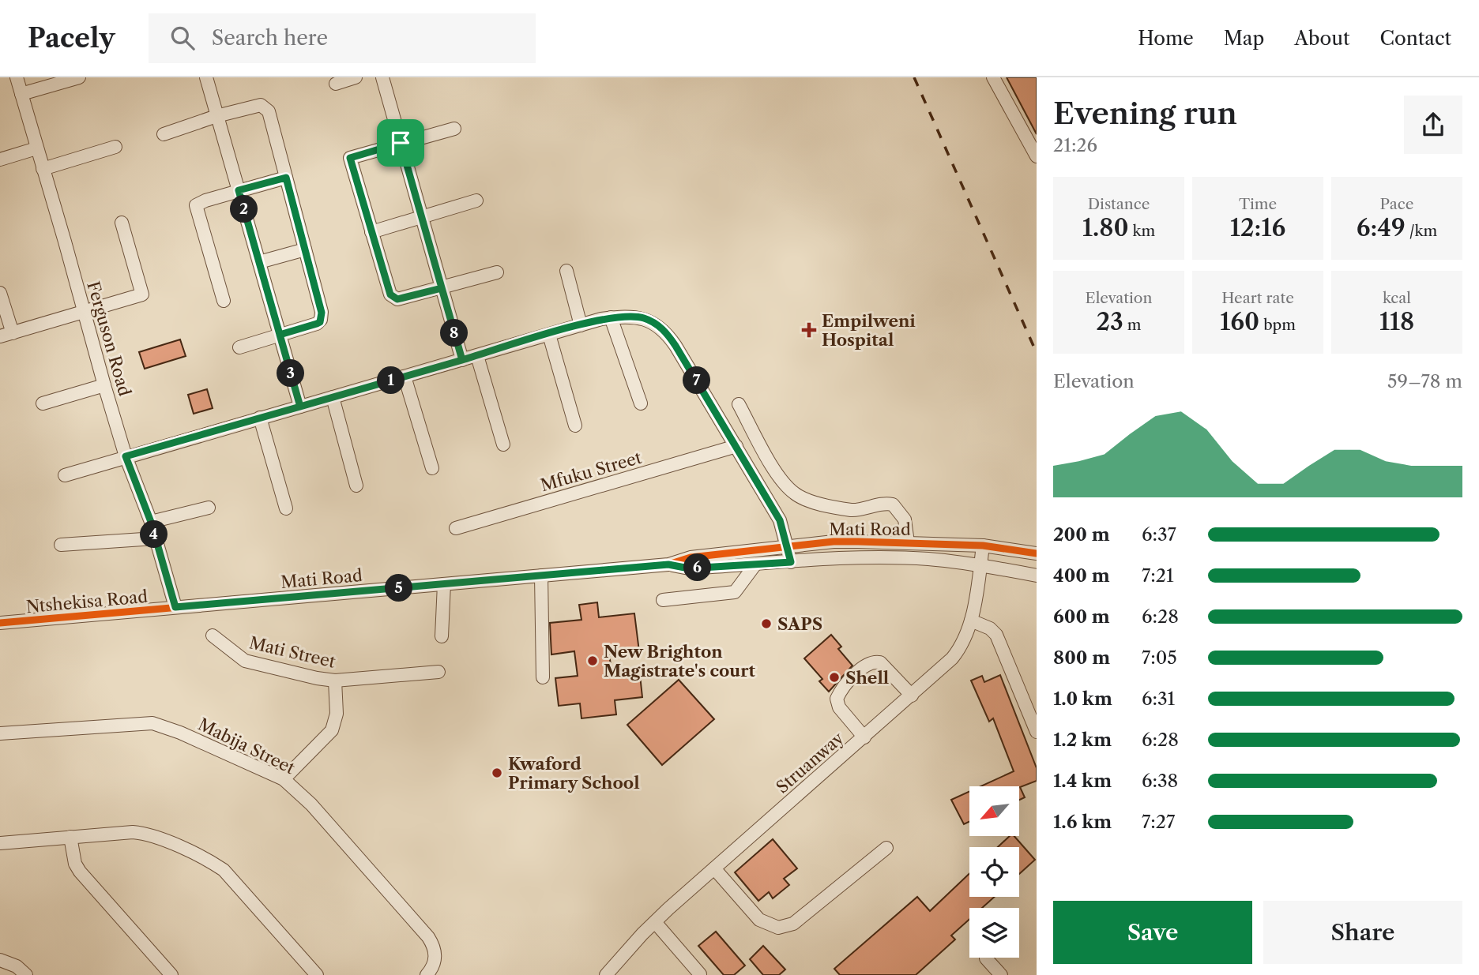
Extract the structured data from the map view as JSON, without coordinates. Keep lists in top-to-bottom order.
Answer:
{
  "streets": {
    "street": [
      "Ferguson Road",
      "Mfuku Street",
      "Mati Road",
      "Ntshekisa Road",
      "Mati Street",
      "Mabija Street",
      "Struanway"
    ]
  },
  "crossings": [
    ["Ferguson Road", "Mati Road"],
    ["Ferguson Road", "Ntshekisa Road"],
    ["Mati Road", "Ntshekisa Road"],
    ["Mati Road", "Struanway"]
  ],
  "places": {
    "health": ["Empilweni Hospital"],
    "other": [
      "SAPS",
      "New Brighton Magistrate's court",
      "Shell",
      "Kwaford Primary School"
    ]
  },
  "north": "bottom left",
  "page": {
    "header": "Pacely",
    "search": "Search here",
    "nav": [
      "Home",
      "Map",
      "About",
      "Contact"
    ],
    "heading": ["Evening run", "21:26"],
    "stats": [
      ["Distance", "1.80 km"],
      ["Time", "12:16"],
      ["Pace", "6:49 /km"],
      ["Elevation", "23 m"],
      ["Heart rate", "160 bpm"],
      ["kcal", "118"]
    ],
    "pins": [
      "2",
      "8",
      "3",
      "1",
      "7",
      "4",
      "6",
      "5"
    ],
    "chart": ["Elevation", "59–78 m"],
    "list": [
      {
        "name": "200 m",
        "note": "6:37"
      },
      {
        "name": "400 m",
        "note": "7:21"
      },
      {
        "name": "600 m",
        "note": "6:28"
      },
      {
        "name": "800 m",
        "note": "7:05"
      },
      {
        "name": "1.0 km",
        "note": "6:31"
      },
      {
        "name": "1.2 km",
        "note": "6:28"
      },
      {
        "name": "1.4 km",
        "note": "6:38"
      },
      {
        "name": "1.6 km",
        "note": "7:27"
      }
    ],
    "buttons": ["Save", "Share"]
  }
}
